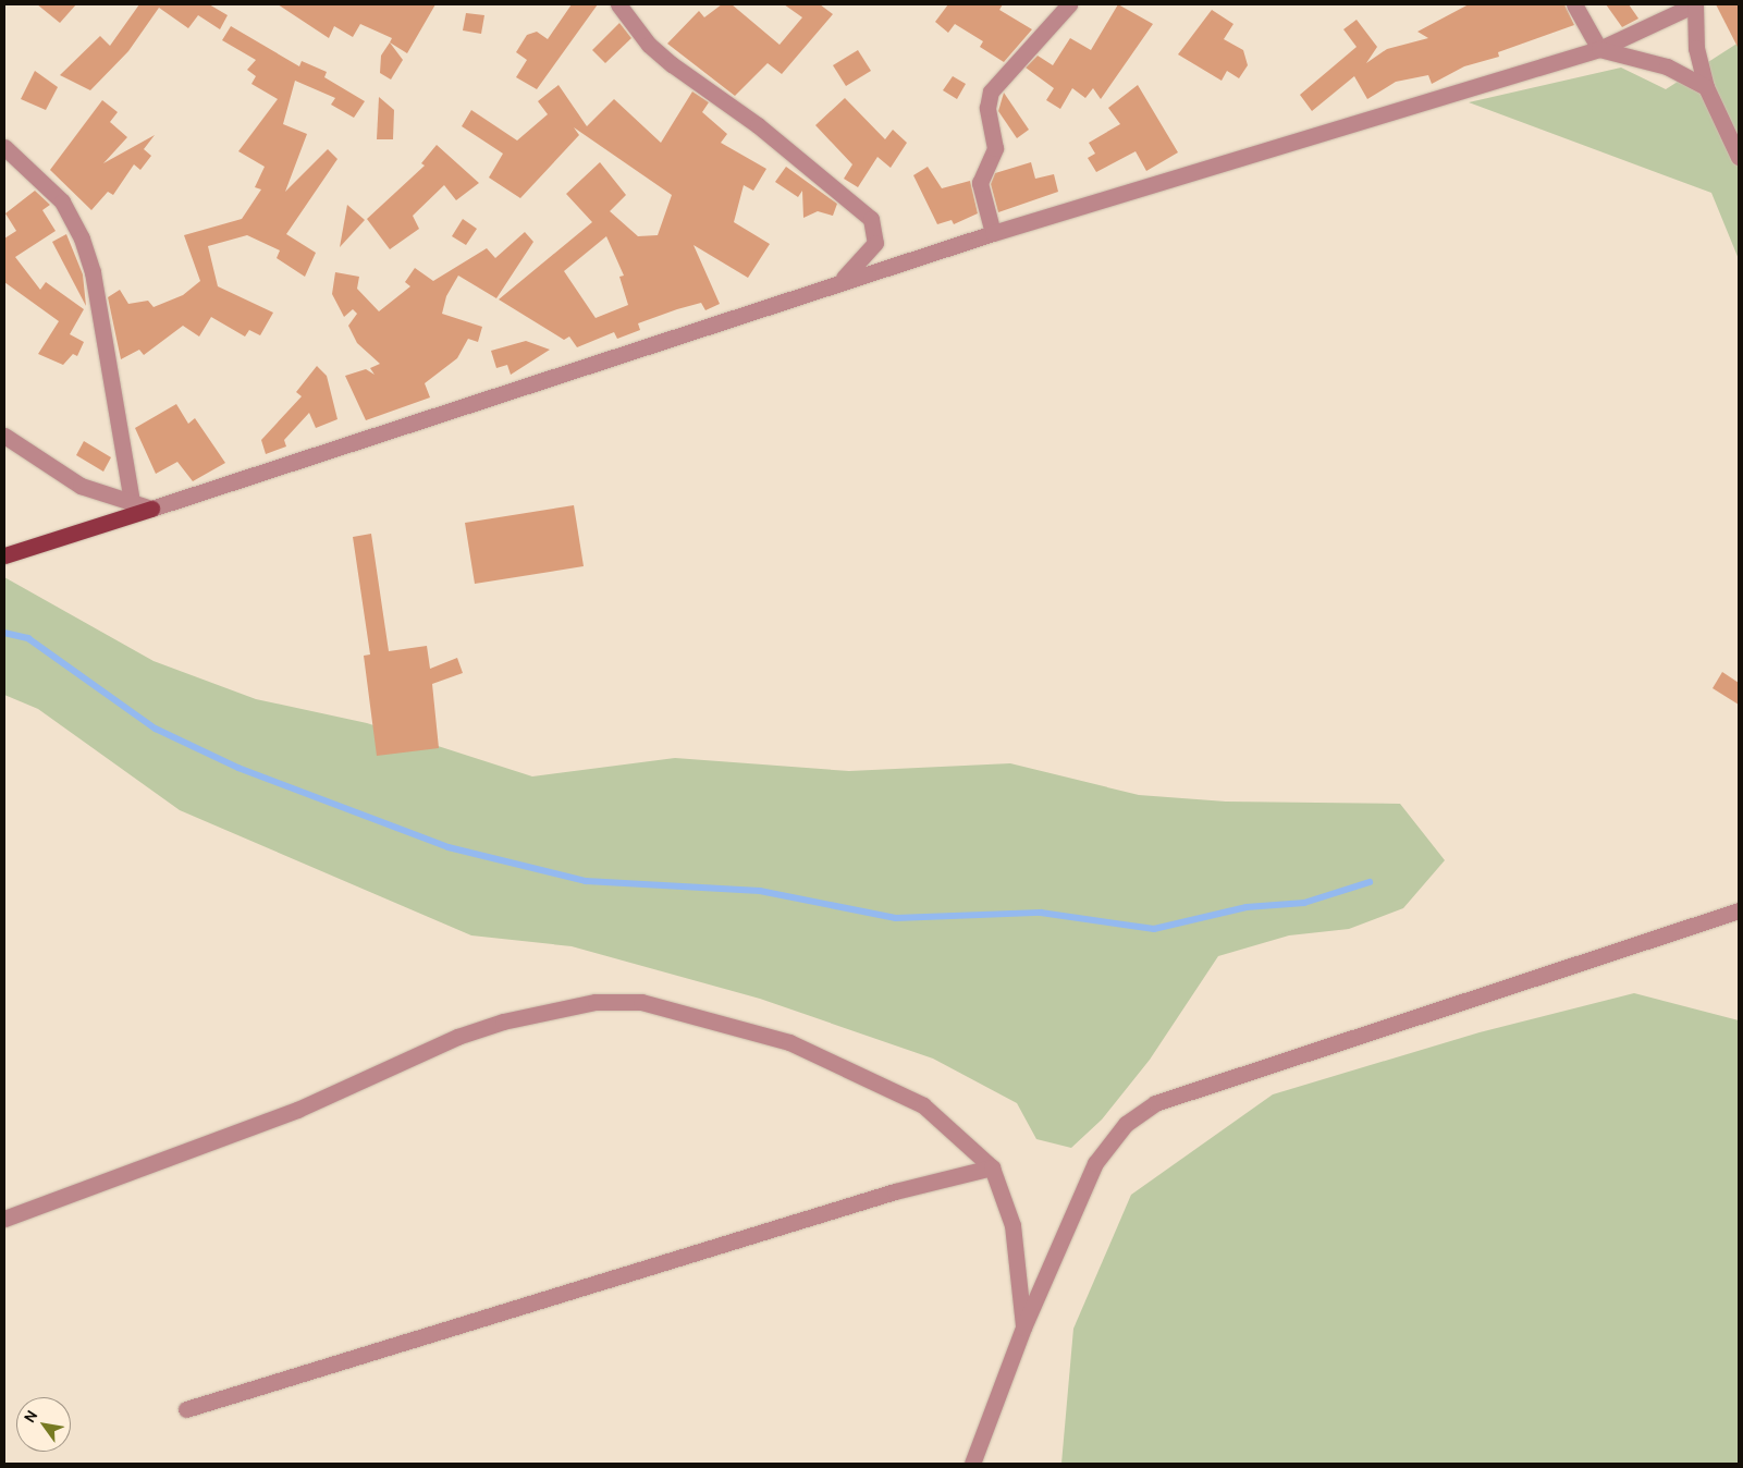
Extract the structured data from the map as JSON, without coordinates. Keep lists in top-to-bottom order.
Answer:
{
  "north": "top left"
}
